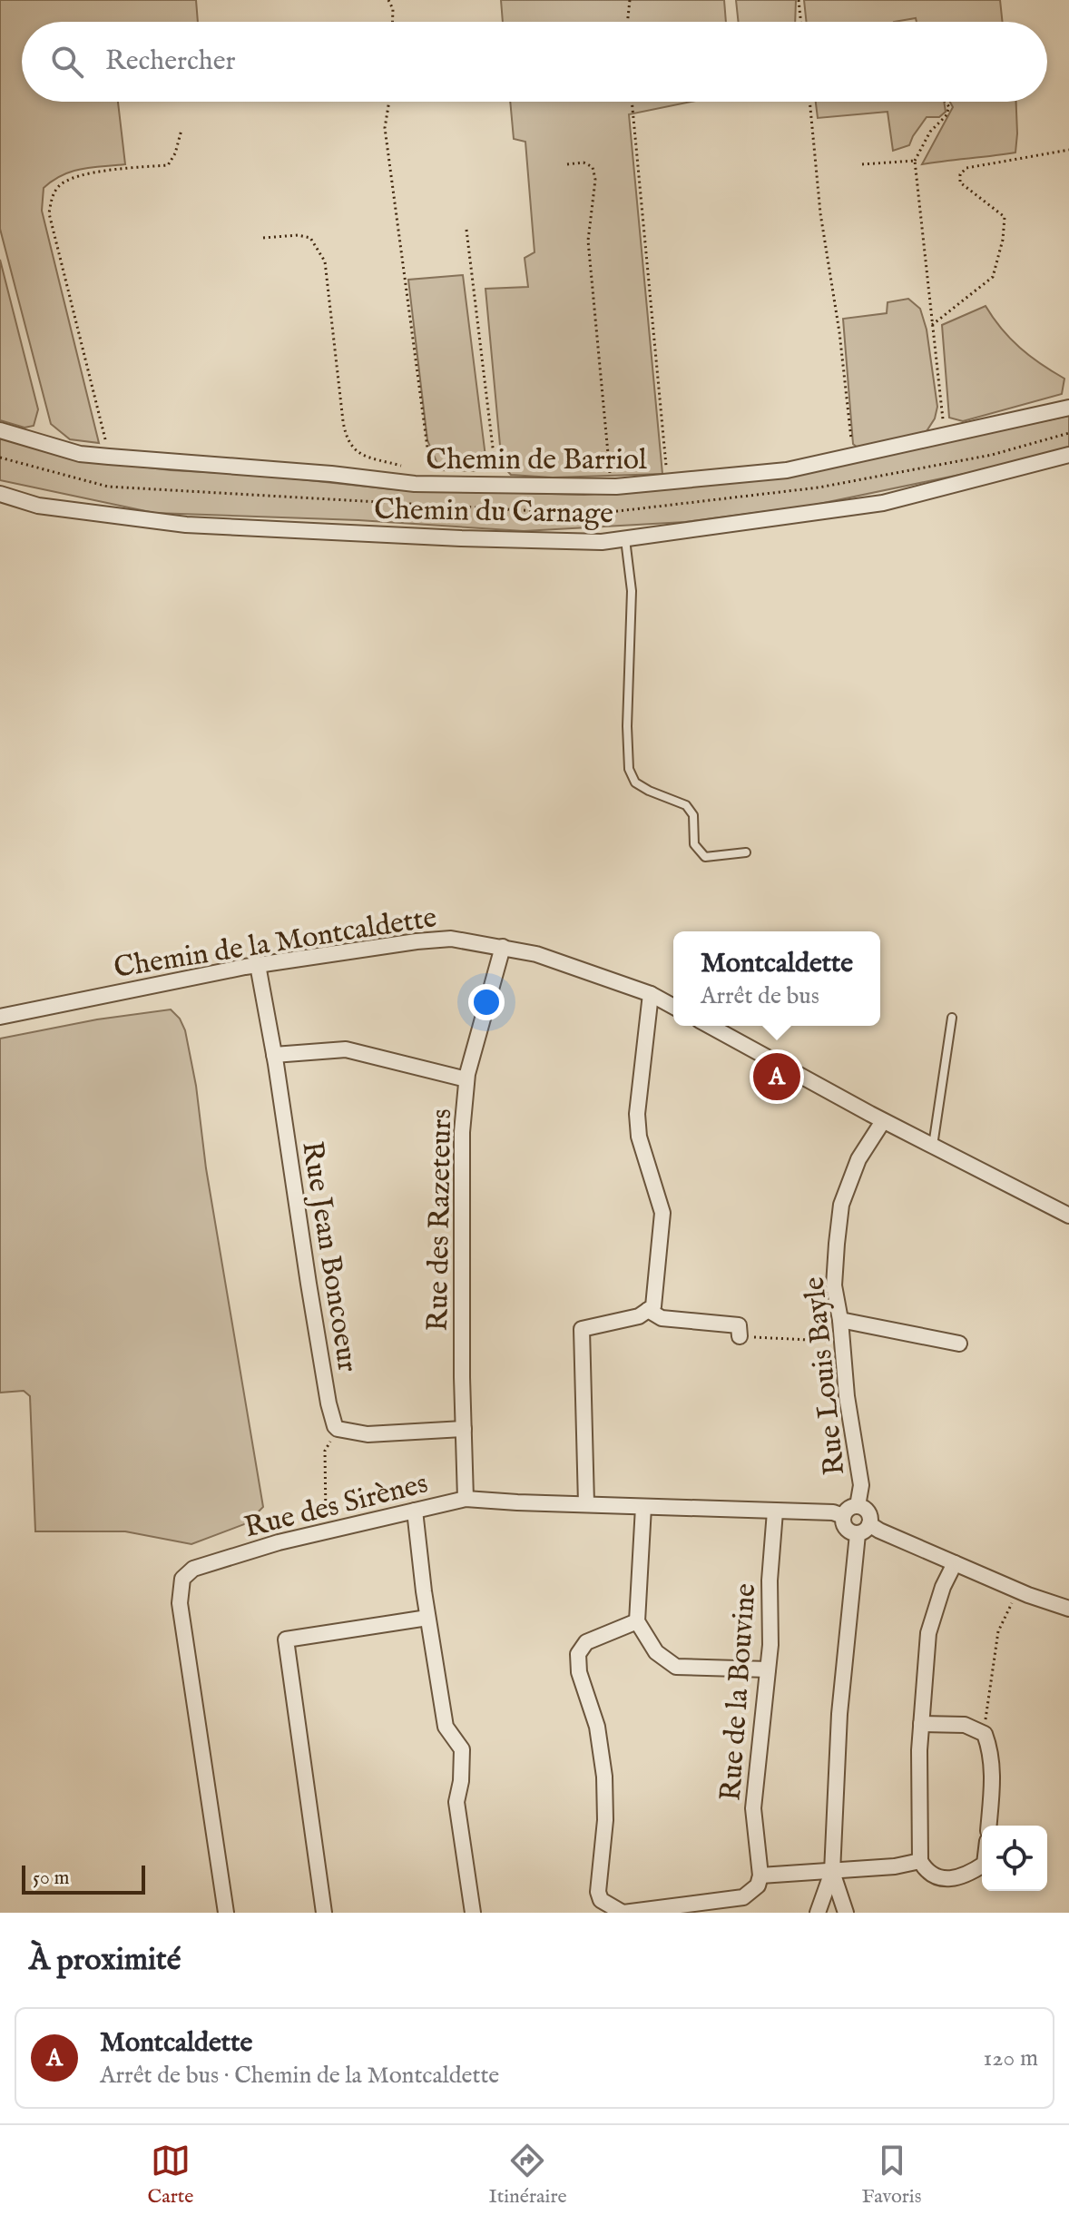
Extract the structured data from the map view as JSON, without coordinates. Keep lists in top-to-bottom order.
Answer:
{
  "streets": {
    "street": [
      "Chemin de Barriol",
      "Chemin du Carnage",
      "Chemin de la Montcaldette",
      "Rue des Razeteurs",
      "Rue Jean Boncoeur",
      "Rue Louis Bayle",
      "Rue des Sirènes",
      "Rue de la Bouvine"
    ]
  },
  "crossings": [
    ["Chemin de la Montcaldette", "Rue des Razeteurs"],
    ["Chemin de la Montcaldette", "Rue Jean Boncoeur"],
    ["Rue des Razeteurs", "Rue des Sirènes"],
    ["Rue Louis Bayle", "Rue des Sirènes"],
    ["Rue des Sirènes", "Rue de la Bouvine"]
  ],
  "scale_bar": "50 m",
  "page": {
    "search": "Rechercher",
    "popup": ["Montcaldette", "Arrêt de bus"],
    "pins": "A",
    "scale": "50 m",
    "heading": "À proximité",
    "list": [
      {
        "mark": "A",
        "name": "Montcaldette",
        "note": "Arrêt de bus · Chemin de la Montcaldette",
        "value": "120 m"
      }
    ],
    "nav": ["Carte", "Itinéraire", "Favoris"]
  }
}
